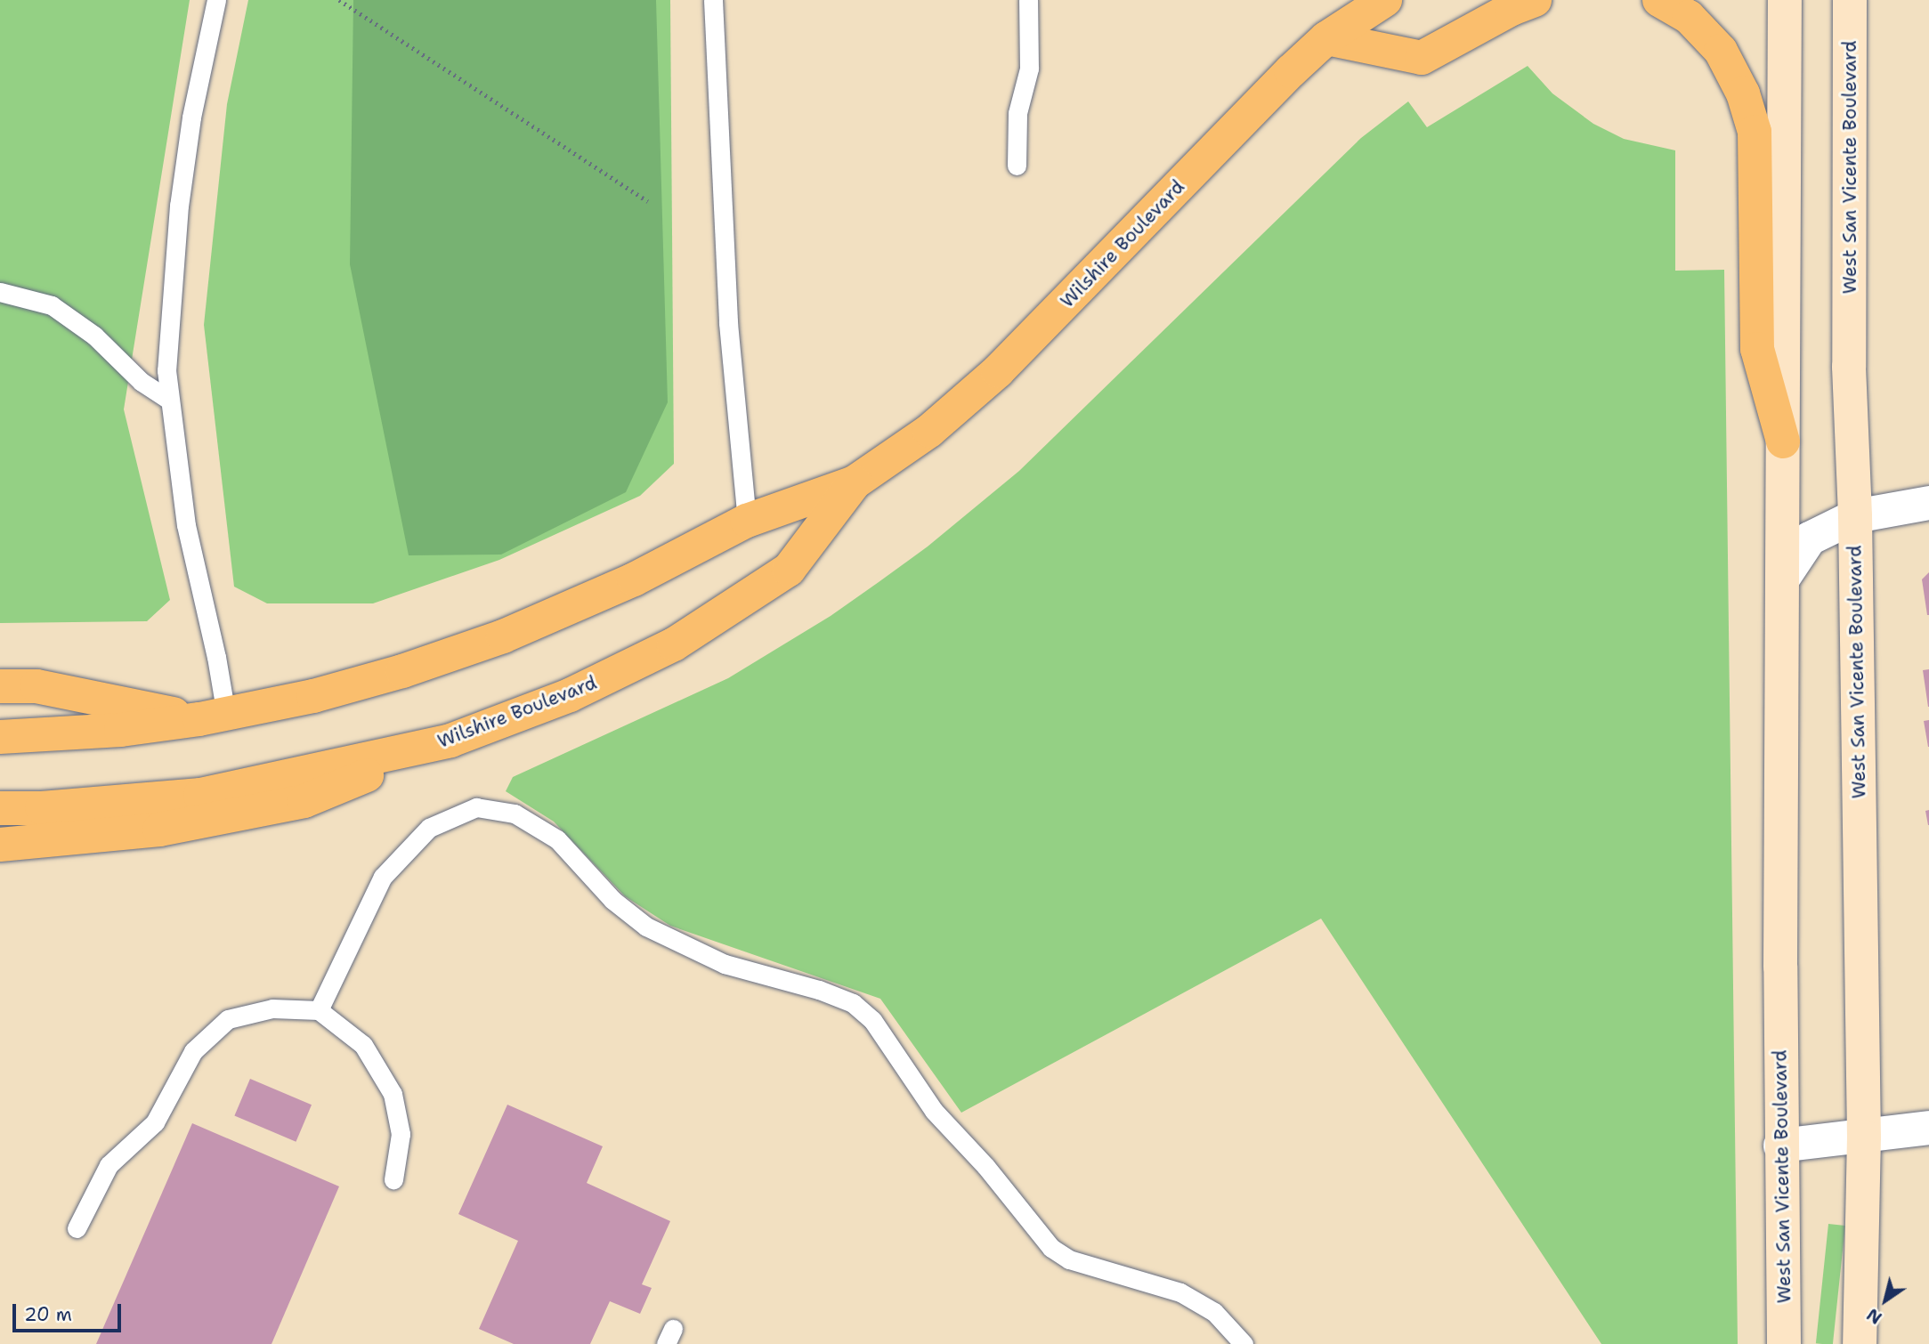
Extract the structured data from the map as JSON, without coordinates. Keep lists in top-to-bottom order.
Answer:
{
  "streets": {
    "main road": ["West San Vicente Boulevard", "Wilshire Boulevard"]
  },
  "scale_bar": "20 m",
  "north": "bottom left"
}
